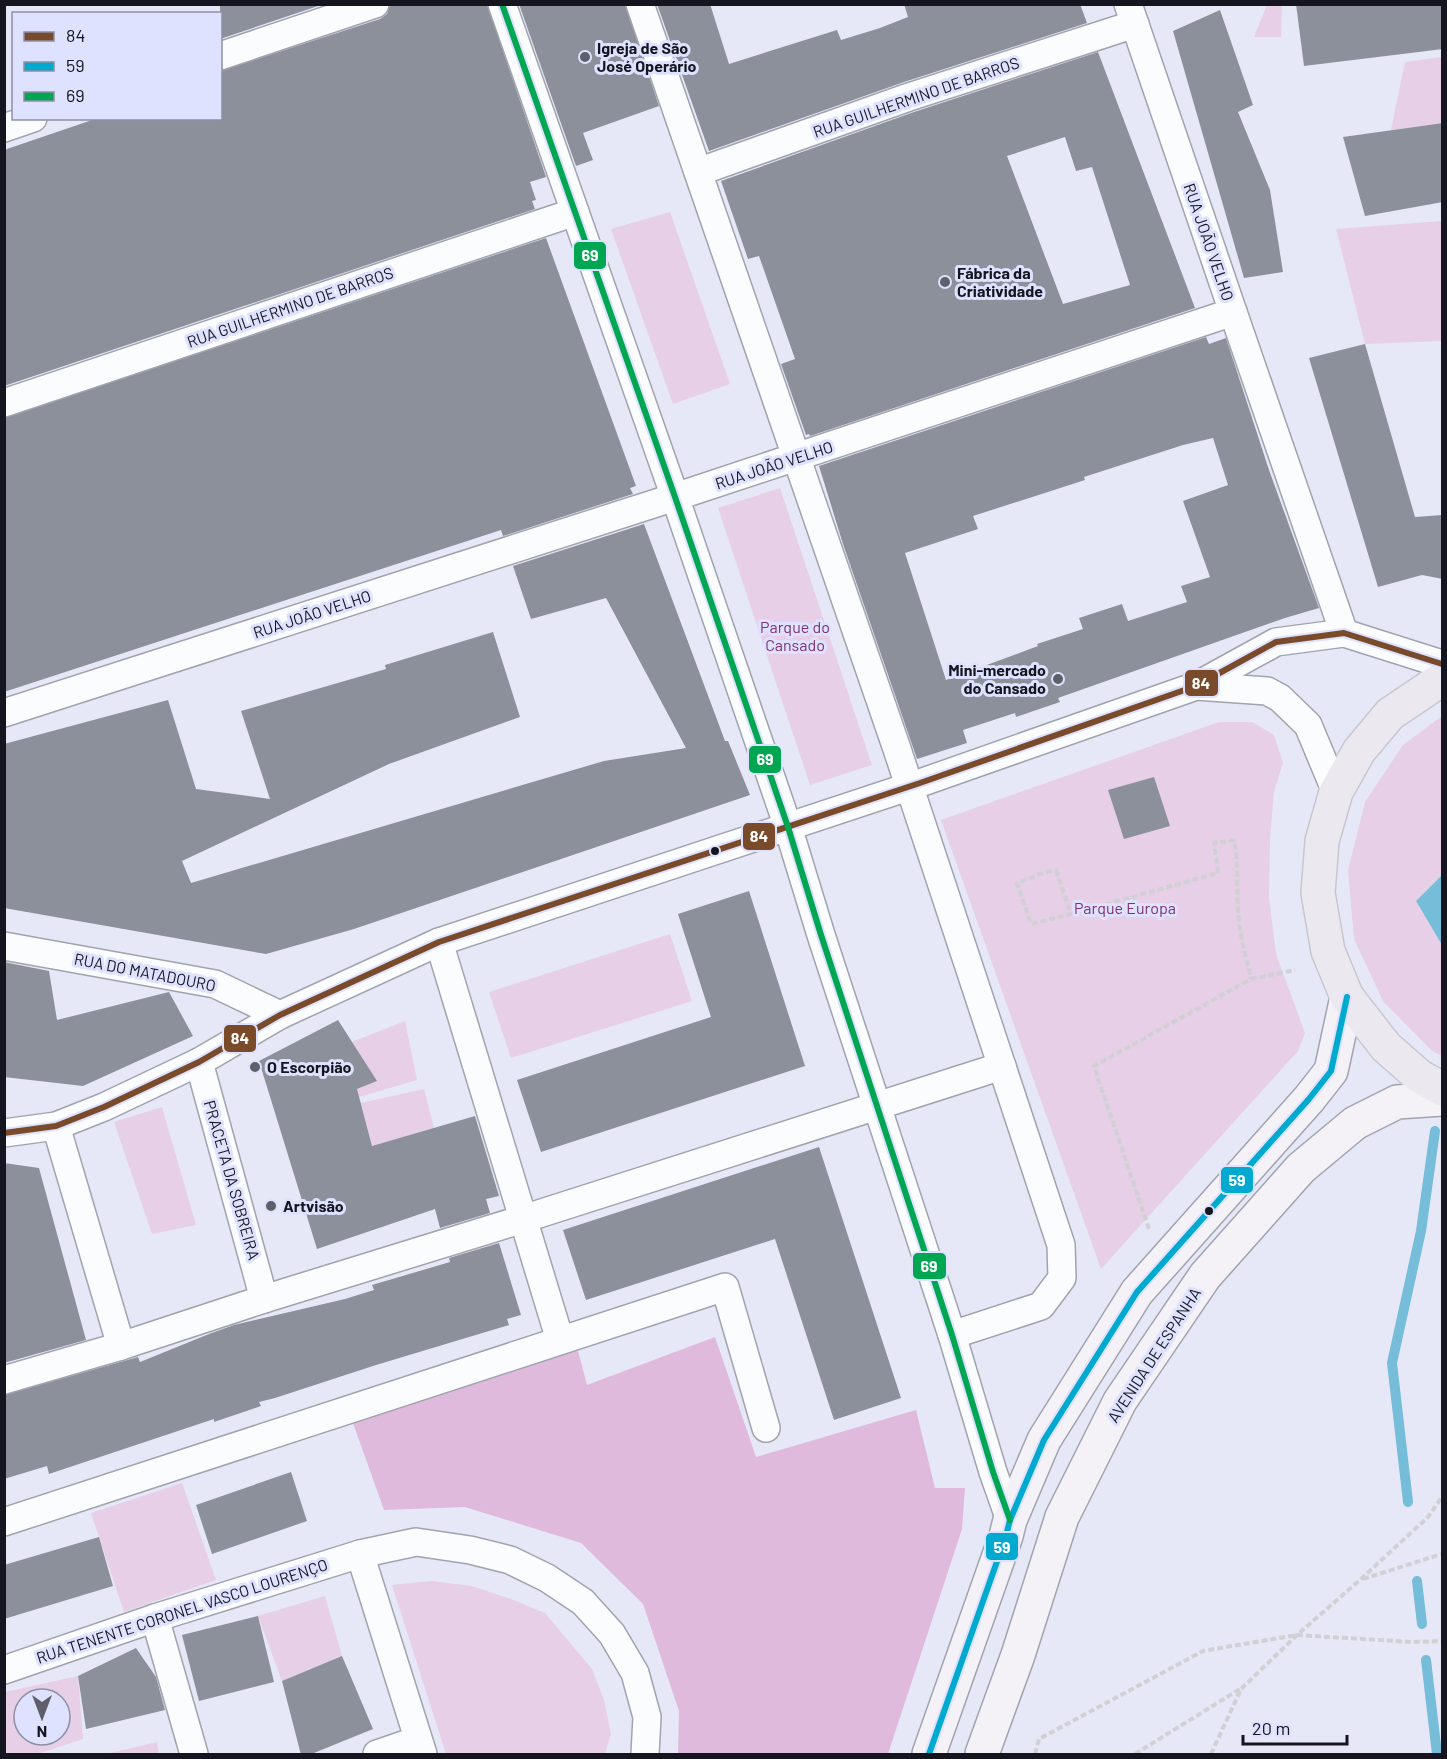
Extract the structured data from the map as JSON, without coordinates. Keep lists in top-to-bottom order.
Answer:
{
  "streets": {
    "main road": ["AVENIDA DE ESPANHA"],
    "street": [
      "RUA GUILHERMINO DE BARROS",
      "RUA JOÃO VELHO",
      "RUA DO MATADOURO",
      "PRACETA DA SOBREIRA",
      "RUA TENENTE CORONEL VASCO LOURENÇO"
    ]
  },
  "crossings": [
    ["RUA GUILHERMINO DE BARROS", "RUA JOÃO VELHO"]
  ],
  "parks": ["Parque do Cansado", "Parque Europa"],
  "places": [
    "Igreja de São José Operário",
    "Fábrica da Criatividade",
    "Mini-mercado do Cansado",
    "O Escorpião",
    "Artvisão"
  ],
  "lines": ["transit line 69", "transit line 84", "transit line 59"],
  "legend": ["84", "59", "69"],
  "scale_bar": "20 m",
  "north": "bottom"
}
